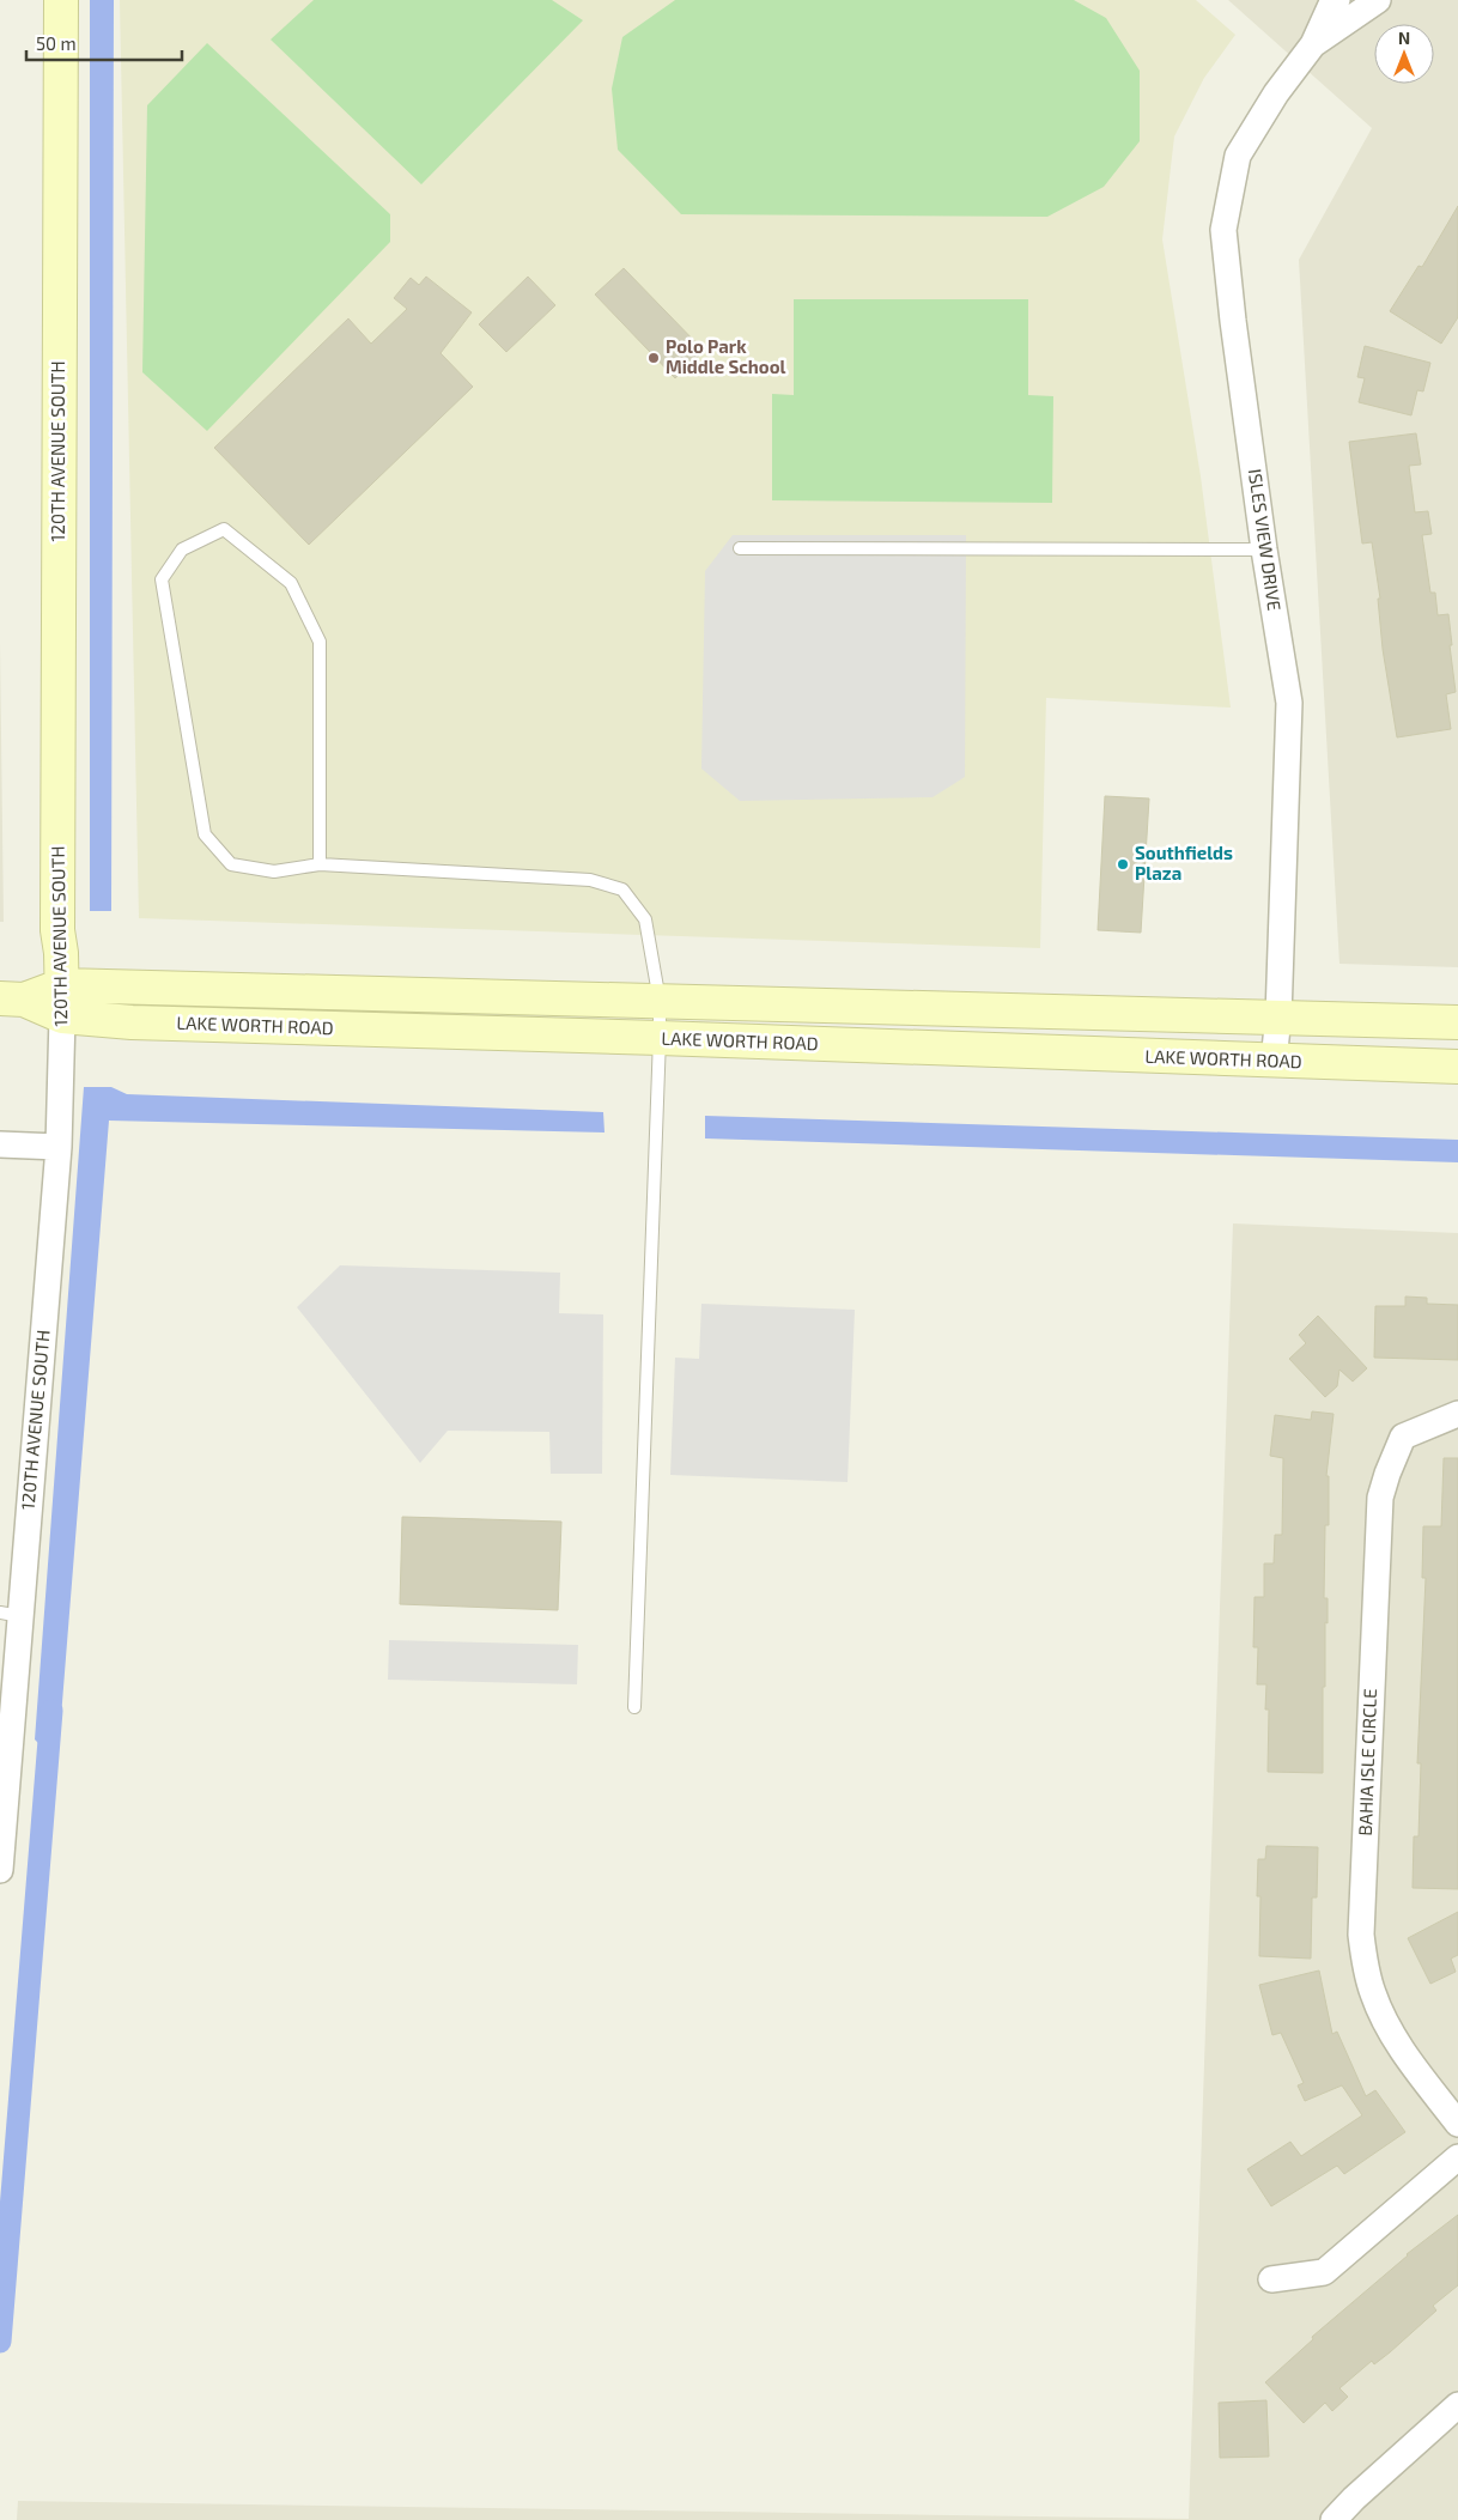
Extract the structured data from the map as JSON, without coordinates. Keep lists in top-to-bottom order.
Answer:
{
  "streets": {
    "street": [
      "120TH AVENUE SOUTH",
      "ISLES VIEW DRIVE",
      "LAKE WORTH ROAD",
      "BAHIA ISLE CIRCLE"
    ]
  },
  "crossings": [
    ["120TH AVENUE SOUTH", "LAKE WORTH ROAD"],
    ["ISLES VIEW DRIVE", "LAKE WORTH ROAD"]
  ],
  "places": ["Polo Park Middle School", "Southfields Plaza"],
  "scale_bar": "50 m",
  "north": "top"
}
